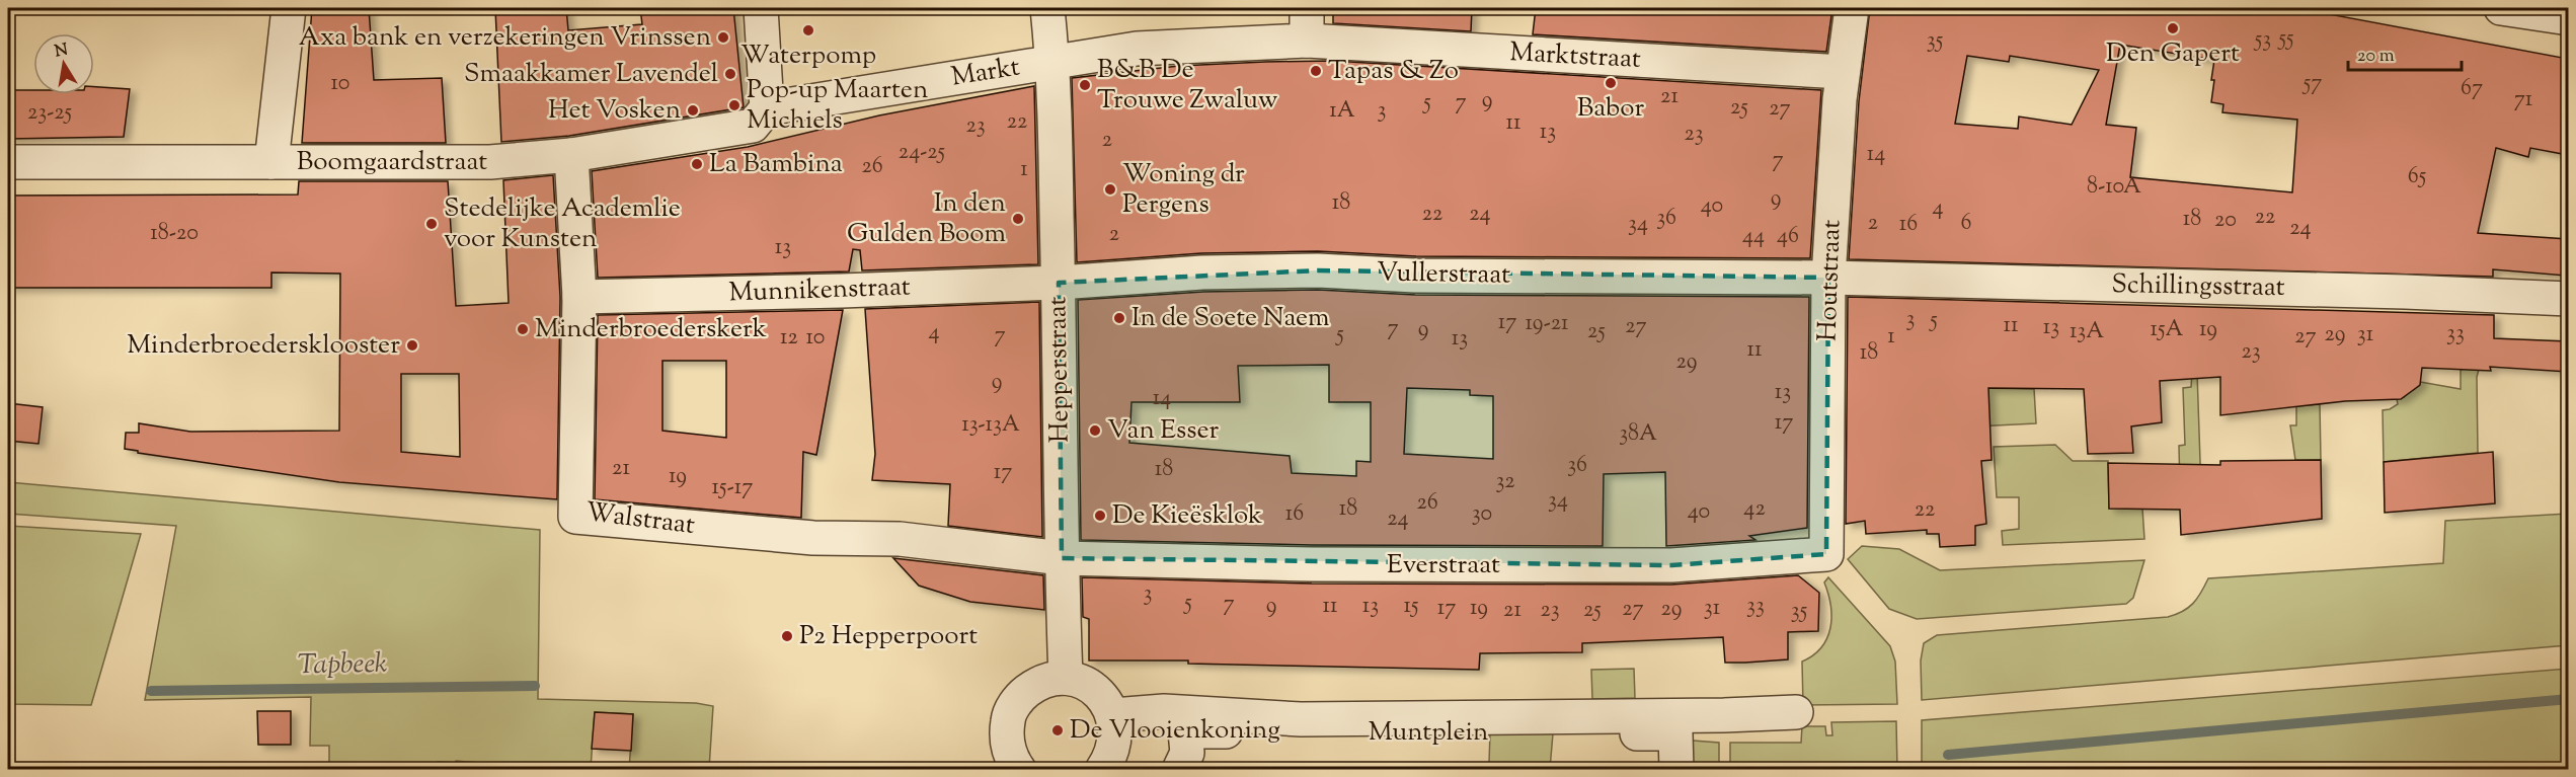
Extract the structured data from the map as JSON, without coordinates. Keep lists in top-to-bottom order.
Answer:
{
  "streets": {
    "street": [
      "Marktstraat",
      "Markt",
      "Boomgaardstraat",
      "Vullerstraat",
      "Houtstraat",
      "Schillingsstraat",
      "Munnikenstraat",
      "Hepperstraat",
      "Walstraat",
      "Everstraat",
      "Muntplein"
    ]
  },
  "crossings": [
    ["Marktstraat", "Markt"],
    ["Marktstraat", "Houtstraat"],
    ["Markt", "Boomgaardstraat"],
    ["Markt", "Hepperstraat"],
    ["Boomgaardstraat", "Walstraat"],
    ["Vullerstraat", "Houtstraat"],
    ["Vullerstraat", "Schillingsstraat"],
    ["Vullerstraat", "Munnikenstraat"],
    ["Vullerstraat", "Hepperstraat"],
    ["Houtstraat", "Schillingsstraat"],
    ["Houtstraat", "Everstraat"],
    ["Munnikenstraat", "Hepperstraat"],
    ["Munnikenstraat", "Walstraat"],
    ["Hepperstraat", "Walstraat"],
    ["Hepperstraat", "Everstraat"],
    ["Walstraat", "Everstraat"]
  ],
  "water": ["Tapbeek"],
  "places": [
    "Den Gapert",
    "Waterpomp",
    "Axa bank en verzekeringen Vrinssen",
    "Tapas & Zo",
    "Smaakkamer Lavendel",
    "Babor",
    "B&B De Trouwe Zwaluw",
    "Pop-up Maarten Michiels",
    "Het Vosken",
    "La Bambina",
    "Woning dr Pergens",
    "In den Gulden Boom",
    "Stedelijke Academlie voor Kunsten",
    "In de Soete Naem",
    "Minderbroederskerk",
    "Minderbroedersklooster",
    "Van Esser",
    "De Kieësklok",
    "P2 Hepperpoort",
    "De Vlooienkoning"
  ],
  "house_numbers": [
    "55",
    "53",
    "35",
    "10",
    "57",
    "67",
    "21",
    "71",
    "9",
    "5",
    "7",
    "25",
    "27",
    "1A",
    "3",
    "23-25",
    "22",
    "11",
    "23",
    "13",
    "23",
    "2",
    "24-25",
    "14",
    "7",
    "26",
    "1",
    "65",
    "8-10A",
    "9",
    "18",
    "40",
    "4",
    "22",
    "24",
    "22",
    "36",
    "18",
    "20",
    "2",
    "6",
    "34",
    "16",
    "24",
    "18-20",
    "2",
    "44",
    "46",
    "13",
    "3",
    "5",
    "17",
    "19-21",
    "11",
    "27",
    "13",
    "7",
    "9",
    "15A",
    "19",
    "25",
    "13A",
    "4",
    "33",
    "5",
    "29",
    "31",
    "7",
    "1",
    "27",
    "12",
    "10",
    "13",
    "11",
    "23",
    "18",
    "29",
    "9",
    "13",
    "14",
    "17",
    "13-13A",
    "38A",
    "36",
    "21",
    "18",
    "17",
    "19",
    "32",
    "15-17",
    "34",
    "26",
    "18",
    "42",
    "22",
    "40",
    "16",
    "30",
    "24",
    "3",
    "5",
    "7",
    "9",
    "11",
    "13",
    "15",
    "33",
    "17",
    "19",
    "31",
    "27",
    "29",
    "21",
    "23",
    "25",
    "35"
  ],
  "scale_bar": "20 m",
  "north": "top"
}
